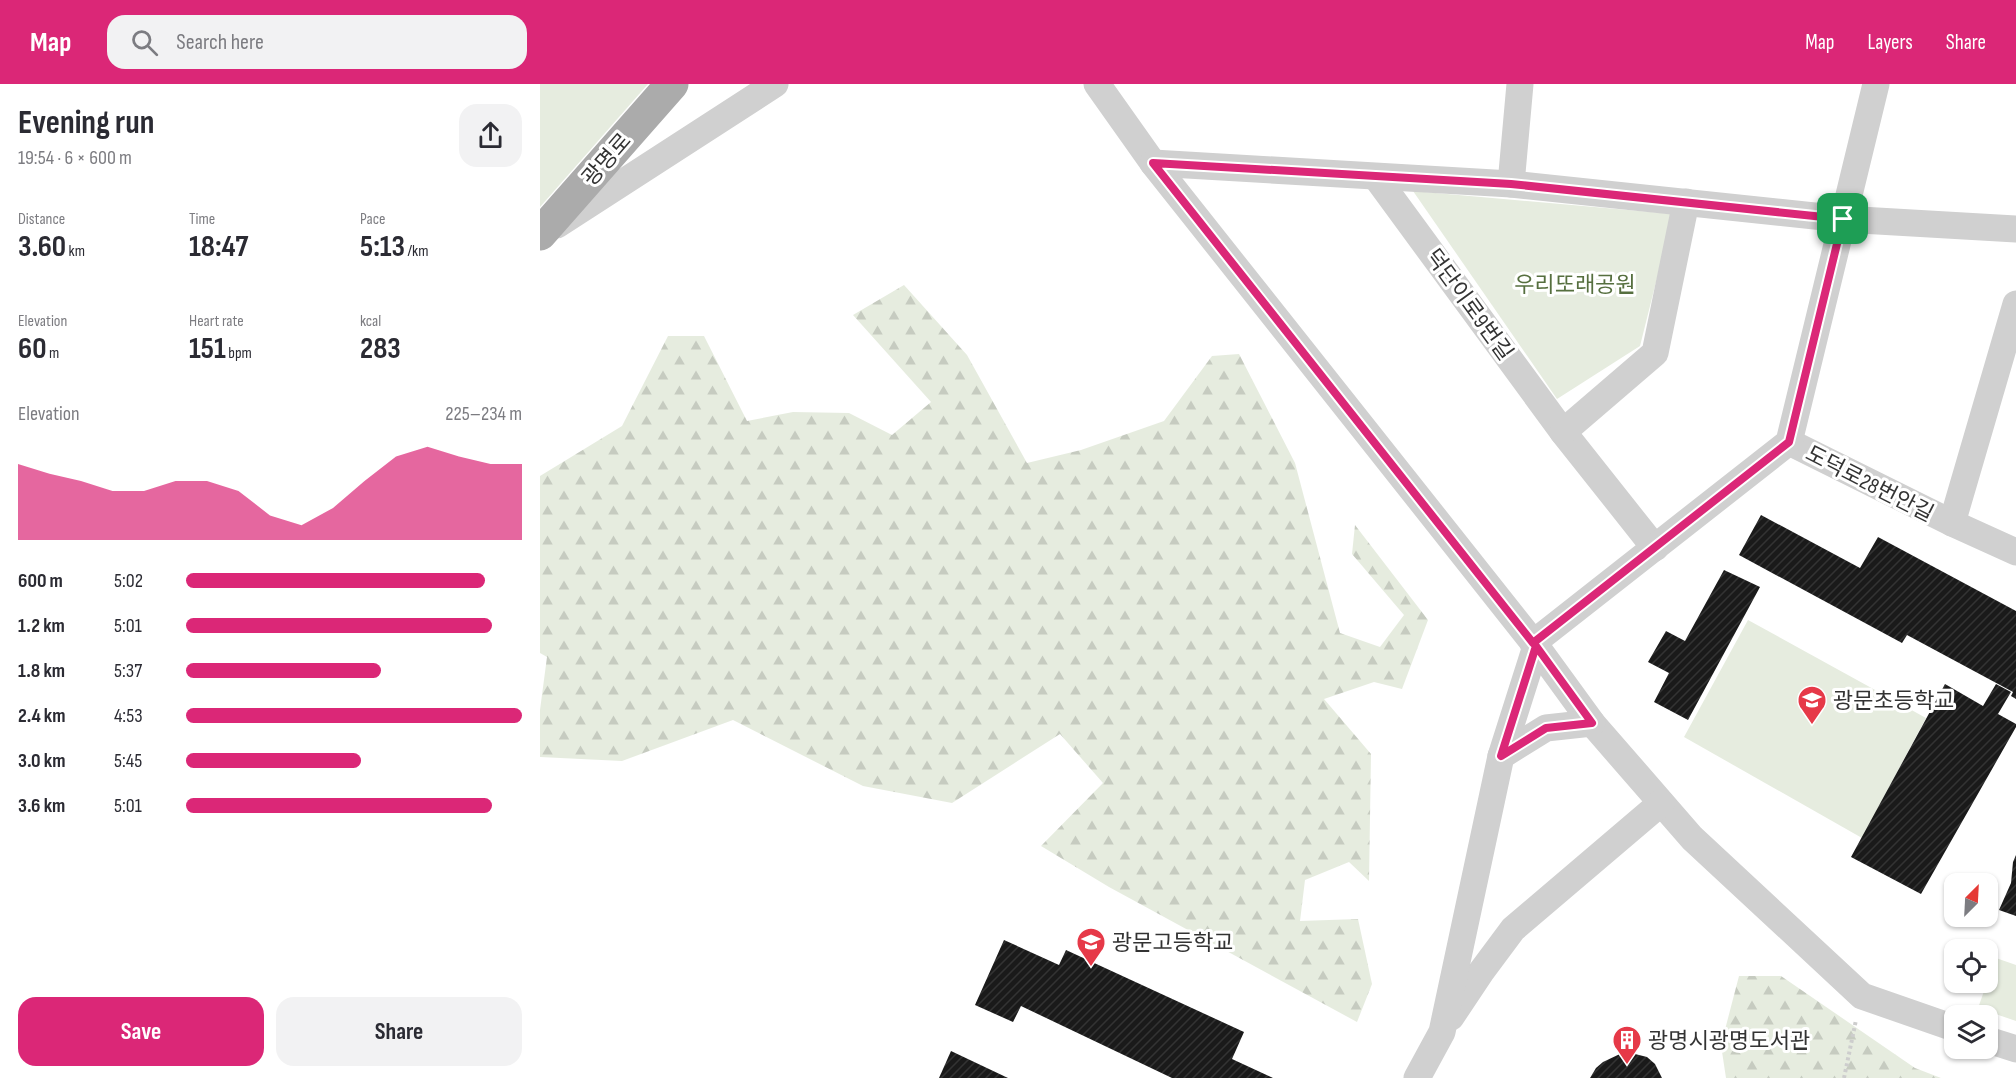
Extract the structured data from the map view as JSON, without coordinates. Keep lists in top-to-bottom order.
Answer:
{
  "streets": {
    "main road": ["광명로"],
    "street": ["덕단이로9번길", "도덕로28번안길"]
  },
  "parks": ["우리또래공원"],
  "places": {
    "school or university": ["광문초등학교", "광문고등학교"],
    "building": ["광명시광명도서관"]
  },
  "north": "top right",
  "page": {
    "header": "Map",
    "search": "Search here",
    "nav": ["Map", "Layers", "Share"],
    "heading": ["Evening run", "19:54 · 6 × 600 m"],
    "stats": [
      ["Distance", "3.60 km"],
      ["Time", "18:47"],
      ["Pace", "5:13 /km"],
      ["Elevation", "60 m"],
      ["Heart rate", "151 bpm"],
      ["kcal", "283"]
    ],
    "chart": ["Elevation", "225–234 m"],
    "list": [
      {
        "name": "600 m",
        "note": "5:02"
      },
      {
        "name": "1.2 km",
        "note": "5:01"
      },
      {
        "name": "1.8 km",
        "note": "5:37"
      },
      {
        "name": "2.4 km",
        "note": "4:53"
      },
      {
        "name": "3.0 km",
        "note": "5:45"
      },
      {
        "name": "3.6 km",
        "note": "5:01"
      }
    ],
    "buttons": ["Save", "Share"]
  }
}
